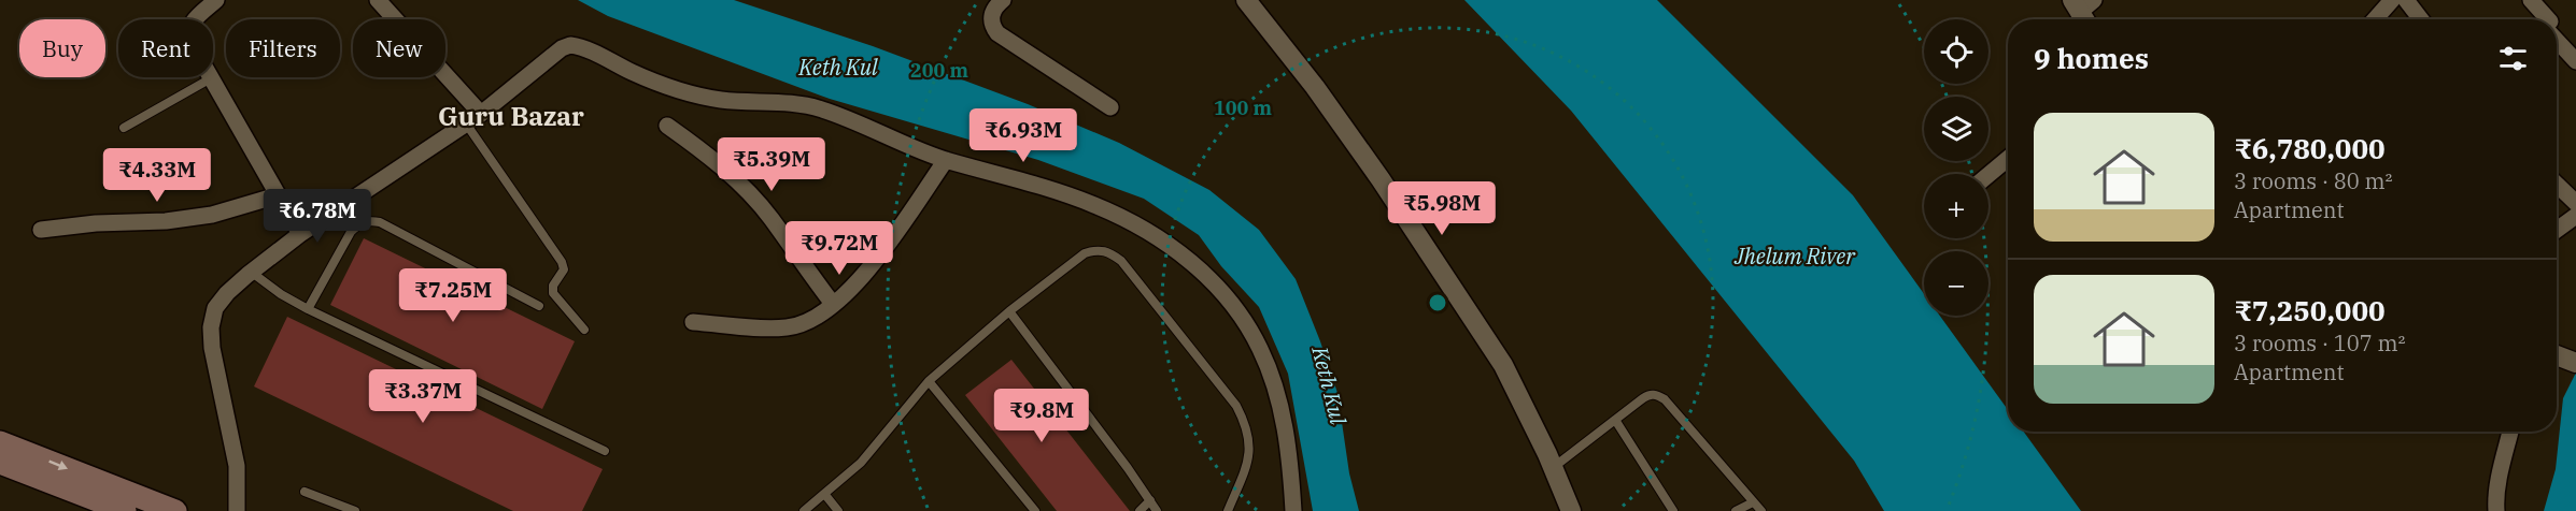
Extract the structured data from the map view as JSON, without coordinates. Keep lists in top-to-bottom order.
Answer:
{
  "districts": ["Guru Bazar"],
  "water": ["Keth Kul", "Jhelum River"],
  "page": {
    "map_buttons": ["+", "−"],
    "chip": [
      "Buy",
      "Rent",
      "Filters",
      "New"
    ],
    "heading": "9 homes",
    "list": [
      {
        "name": "₹6,780,000",
        "note": "3 rooms · 80 m² · Apartment"
      },
      {
        "name": "₹7,250,000",
        "note": "3 rooms · 107 m² · Apartment"
      }
    ],
    "price": [
      "₹6.93M",
      "₹5.39M",
      "₹4.33M",
      "₹5.98M",
      "₹6.78M",
      "₹9.72M",
      "₹7.25M",
      "₹3.37M",
      "₹9.8M"
    ]
  },
  "rings": ["200 m", "100 m"]
}
